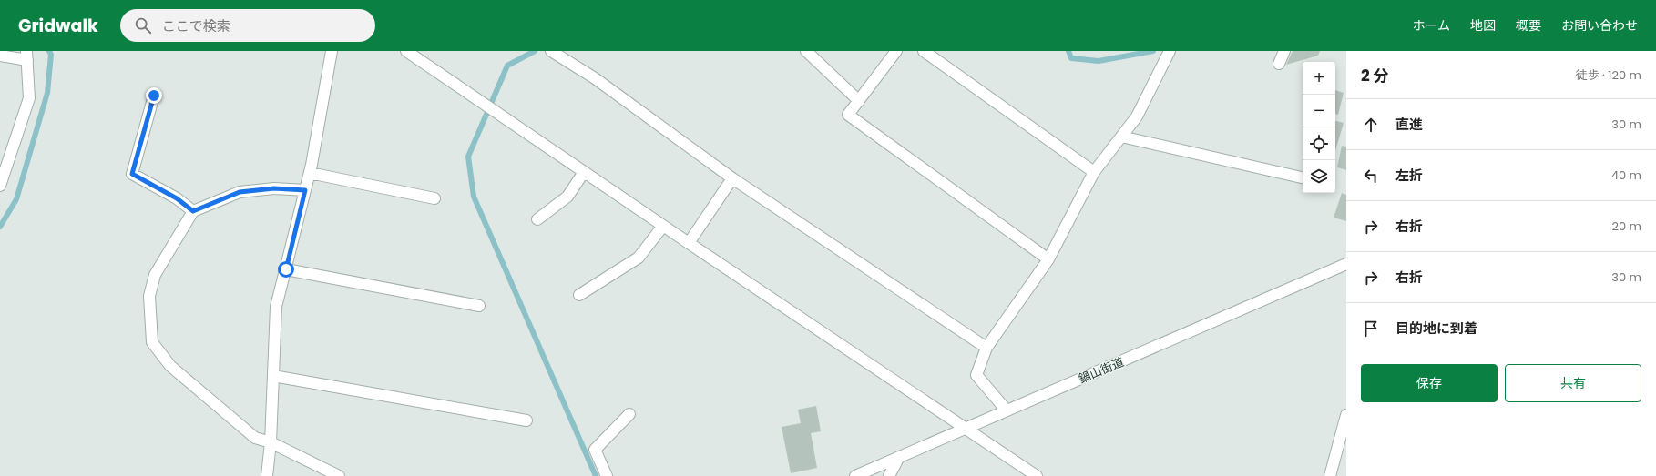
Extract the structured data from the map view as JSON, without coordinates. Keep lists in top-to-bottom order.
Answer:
{
  "streets": {
    "street": ["鍋山街道"]
  },
  "page": {
    "header": "Gridwalk",
    "search": "ここで検索",
    "nav": [
      "ホーム",
      "地図",
      "概要",
      "お問い合わせ"
    ],
    "heading": ["2 分", "徒歩 · 120 m"],
    "map_buttons": ["+", "−"],
    "list": [
      ["直進", "30 m"],
      ["左折", "40 m"],
      ["右折", "20 m"],
      ["右折", "30 m"],
      "目的地に到着"
    ],
    "buttons": ["保存", "共有"]
  }
}
